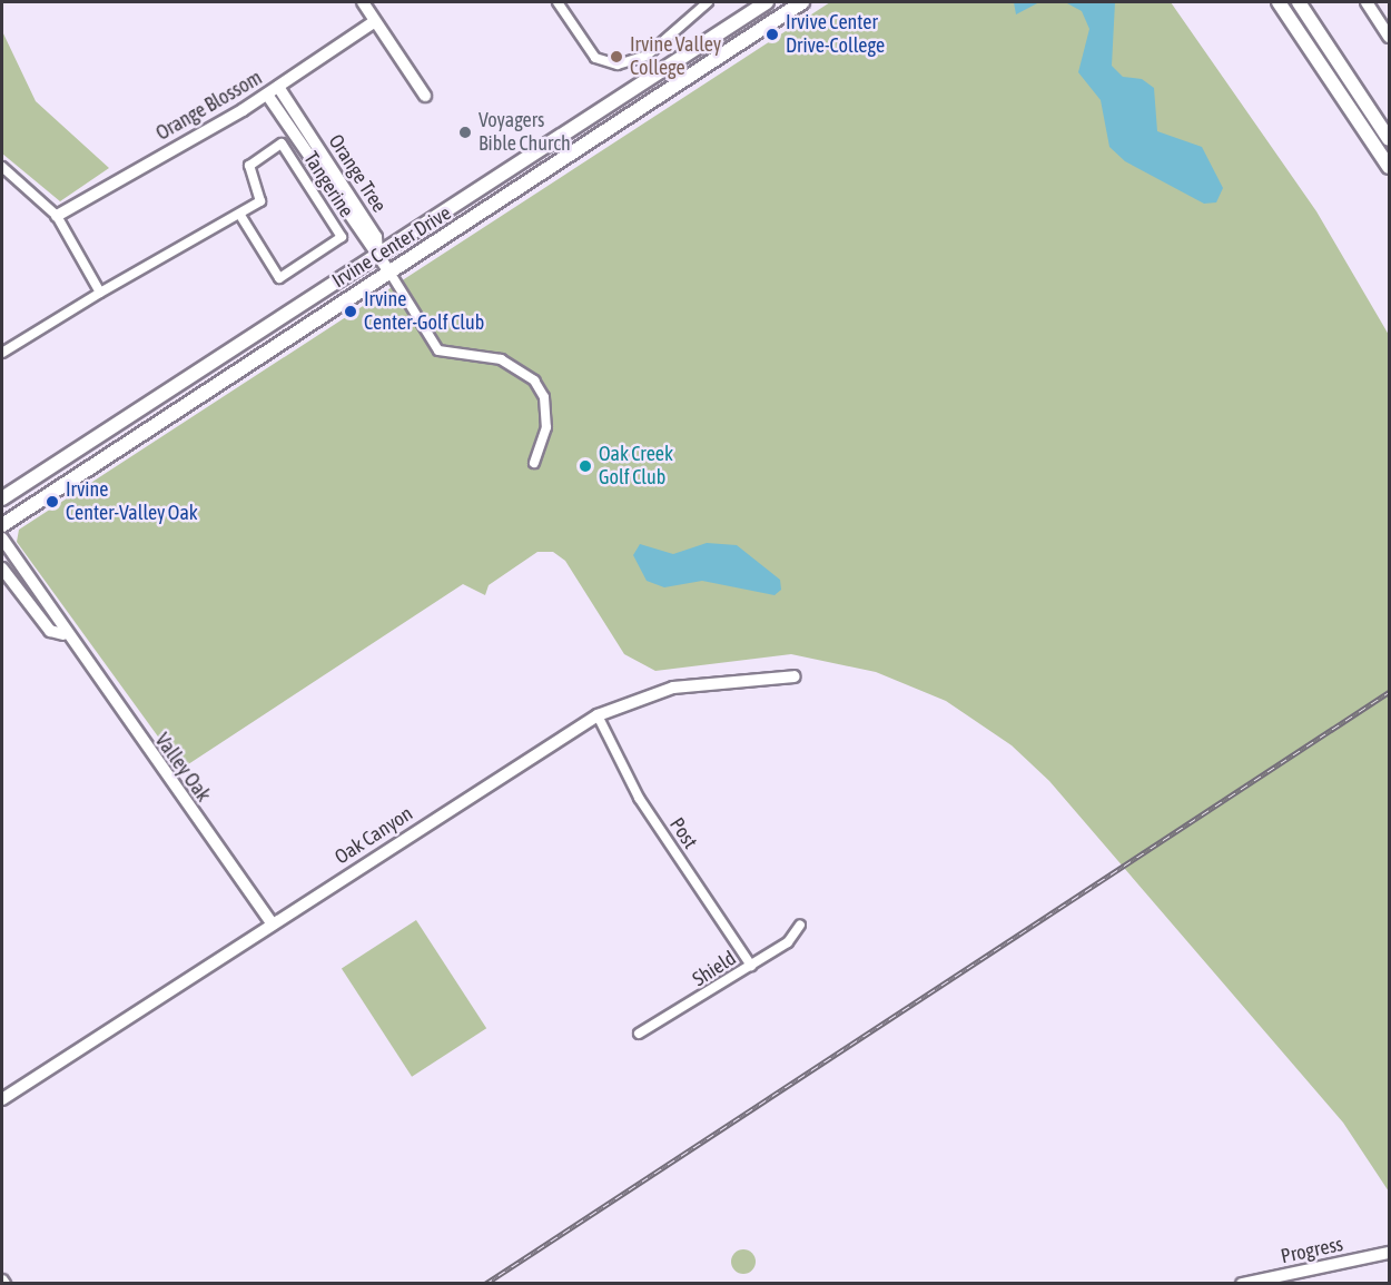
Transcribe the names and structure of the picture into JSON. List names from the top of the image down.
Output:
{
  "streets": {
    "main road": ["Irvine Center Drive"],
    "street": [
      "Orange Blossom",
      "Orange Tree",
      "Tangerine",
      "Valley Oak",
      "Post",
      "Oak Canyon",
      "Shield",
      "Progress"
    ]
  },
  "crossings": [
    ["Orange Blossom", "Orange Tree"],
    ["Orange Tree", "Irvine Center Drive"],
    ["Valley Oak", "Oak Canyon"],
    ["Post", "Oak Canyon"],
    ["Post", "Shield"]
  ],
  "places": [
    "Irvive Center Drive-College",
    "Irvine Valley College",
    "Voyagers Bible Church",
    "Irvine Center-Golf Club",
    "Oak Creek Golf Club",
    "Irvine Center-Valley Oak"
  ]
}
